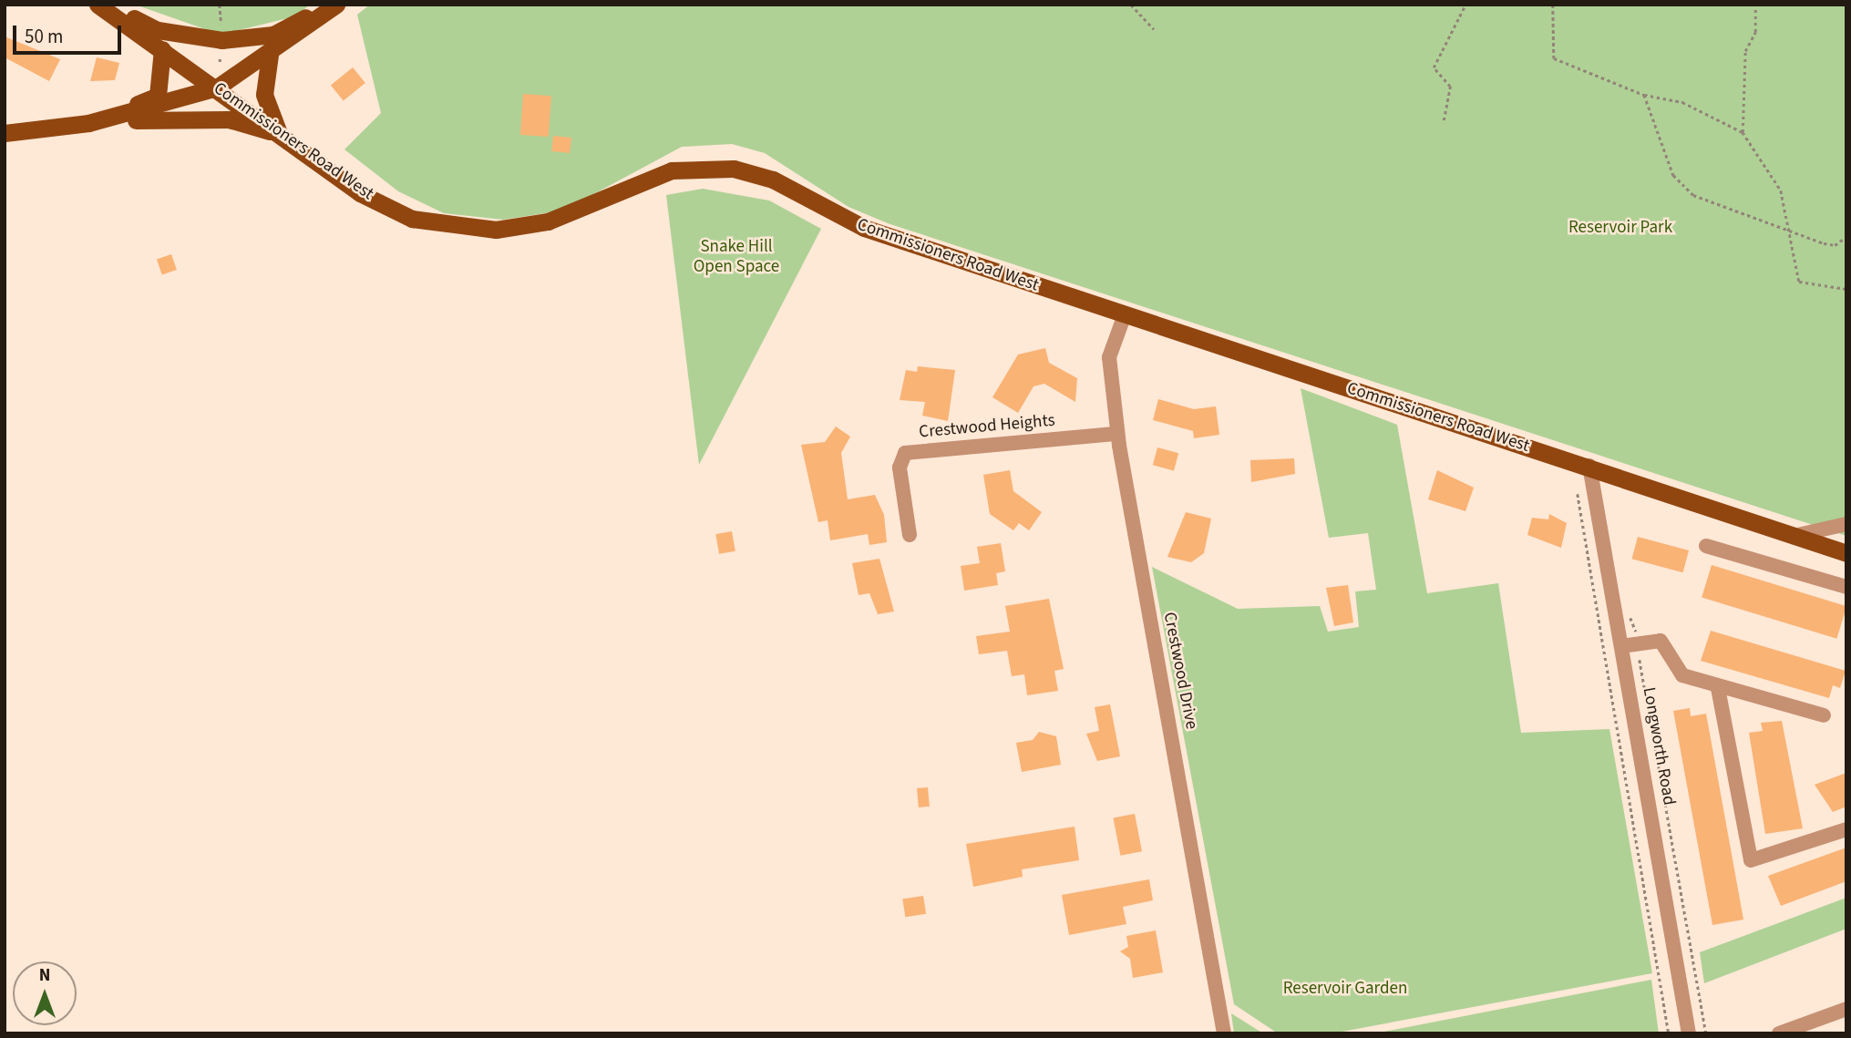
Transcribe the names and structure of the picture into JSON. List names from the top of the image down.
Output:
{
  "streets": {
    "main road": ["Commissioners Road West"],
    "street": ["Crestwood Heights", "Crestwood Drive", "Longworth Road"]
  },
  "crossings": [
    ["Commissioners Road West", "Crestwood Drive"],
    ["Commissioners Road West", "Longworth Road"],
    ["Crestwood Heights", "Crestwood Drive"]
  ],
  "parks": ["Reservoir Park", "Snake Hill Open Space", "Reservoir Garden"],
  "scale_bar": "50 m",
  "north": "top"
}
